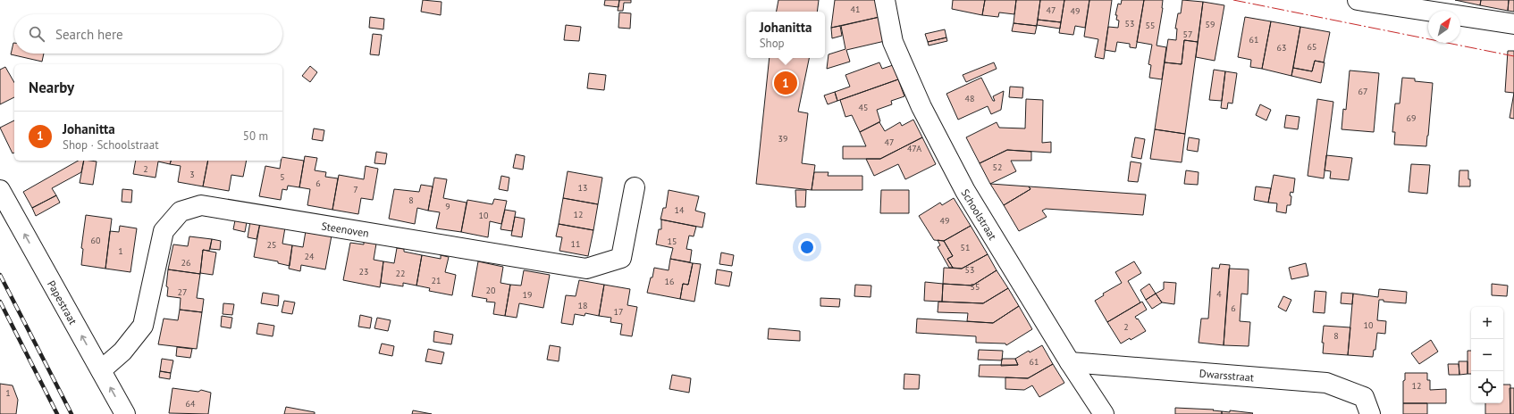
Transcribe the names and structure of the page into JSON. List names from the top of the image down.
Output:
{
  "streets": {
    "street": [
      "Schoolstraat",
      "Steenoven",
      "Papestraat",
      "Dwarsstraat"
    ]
  },
  "crossings": [
    ["Schoolstraat", "Dwarsstraat"],
    ["Steenoven", "Papestraat"]
  ],
  "one_way": ["Papestraat"],
  "house_numbers": [
    "41",
    "47",
    "49",
    "53",
    "59",
    "55",
    "57",
    "61",
    "65",
    "63",
    "67",
    "48",
    "45",
    "69",
    "39",
    "47",
    "47A",
    "52",
    "2",
    "3",
    "5",
    "6",
    "13",
    "7",
    "8",
    "9",
    "14",
    "12",
    "10",
    "49",
    "60",
    "15",
    "11",
    "25",
    "51",
    "1",
    "24",
    "26",
    "53",
    "23",
    "22",
    "21",
    "16",
    "55",
    "20",
    "27",
    "4",
    "19",
    "18",
    "6",
    "17",
    "10",
    "2",
    "8",
    "61",
    "12",
    "1",
    "64"
  ],
  "north": "top right",
  "page": {
    "popup": ["Johanitta", "Shop"],
    "search": "Search here",
    "heading": "Nearby",
    "pins": "1",
    "list": [
      {
        "mark": "1",
        "name": "Johanitta",
        "note": "Shop · Schoolstraat",
        "value": "50 m"
      }
    ],
    "map_buttons": ["+", "−"]
  }
}
